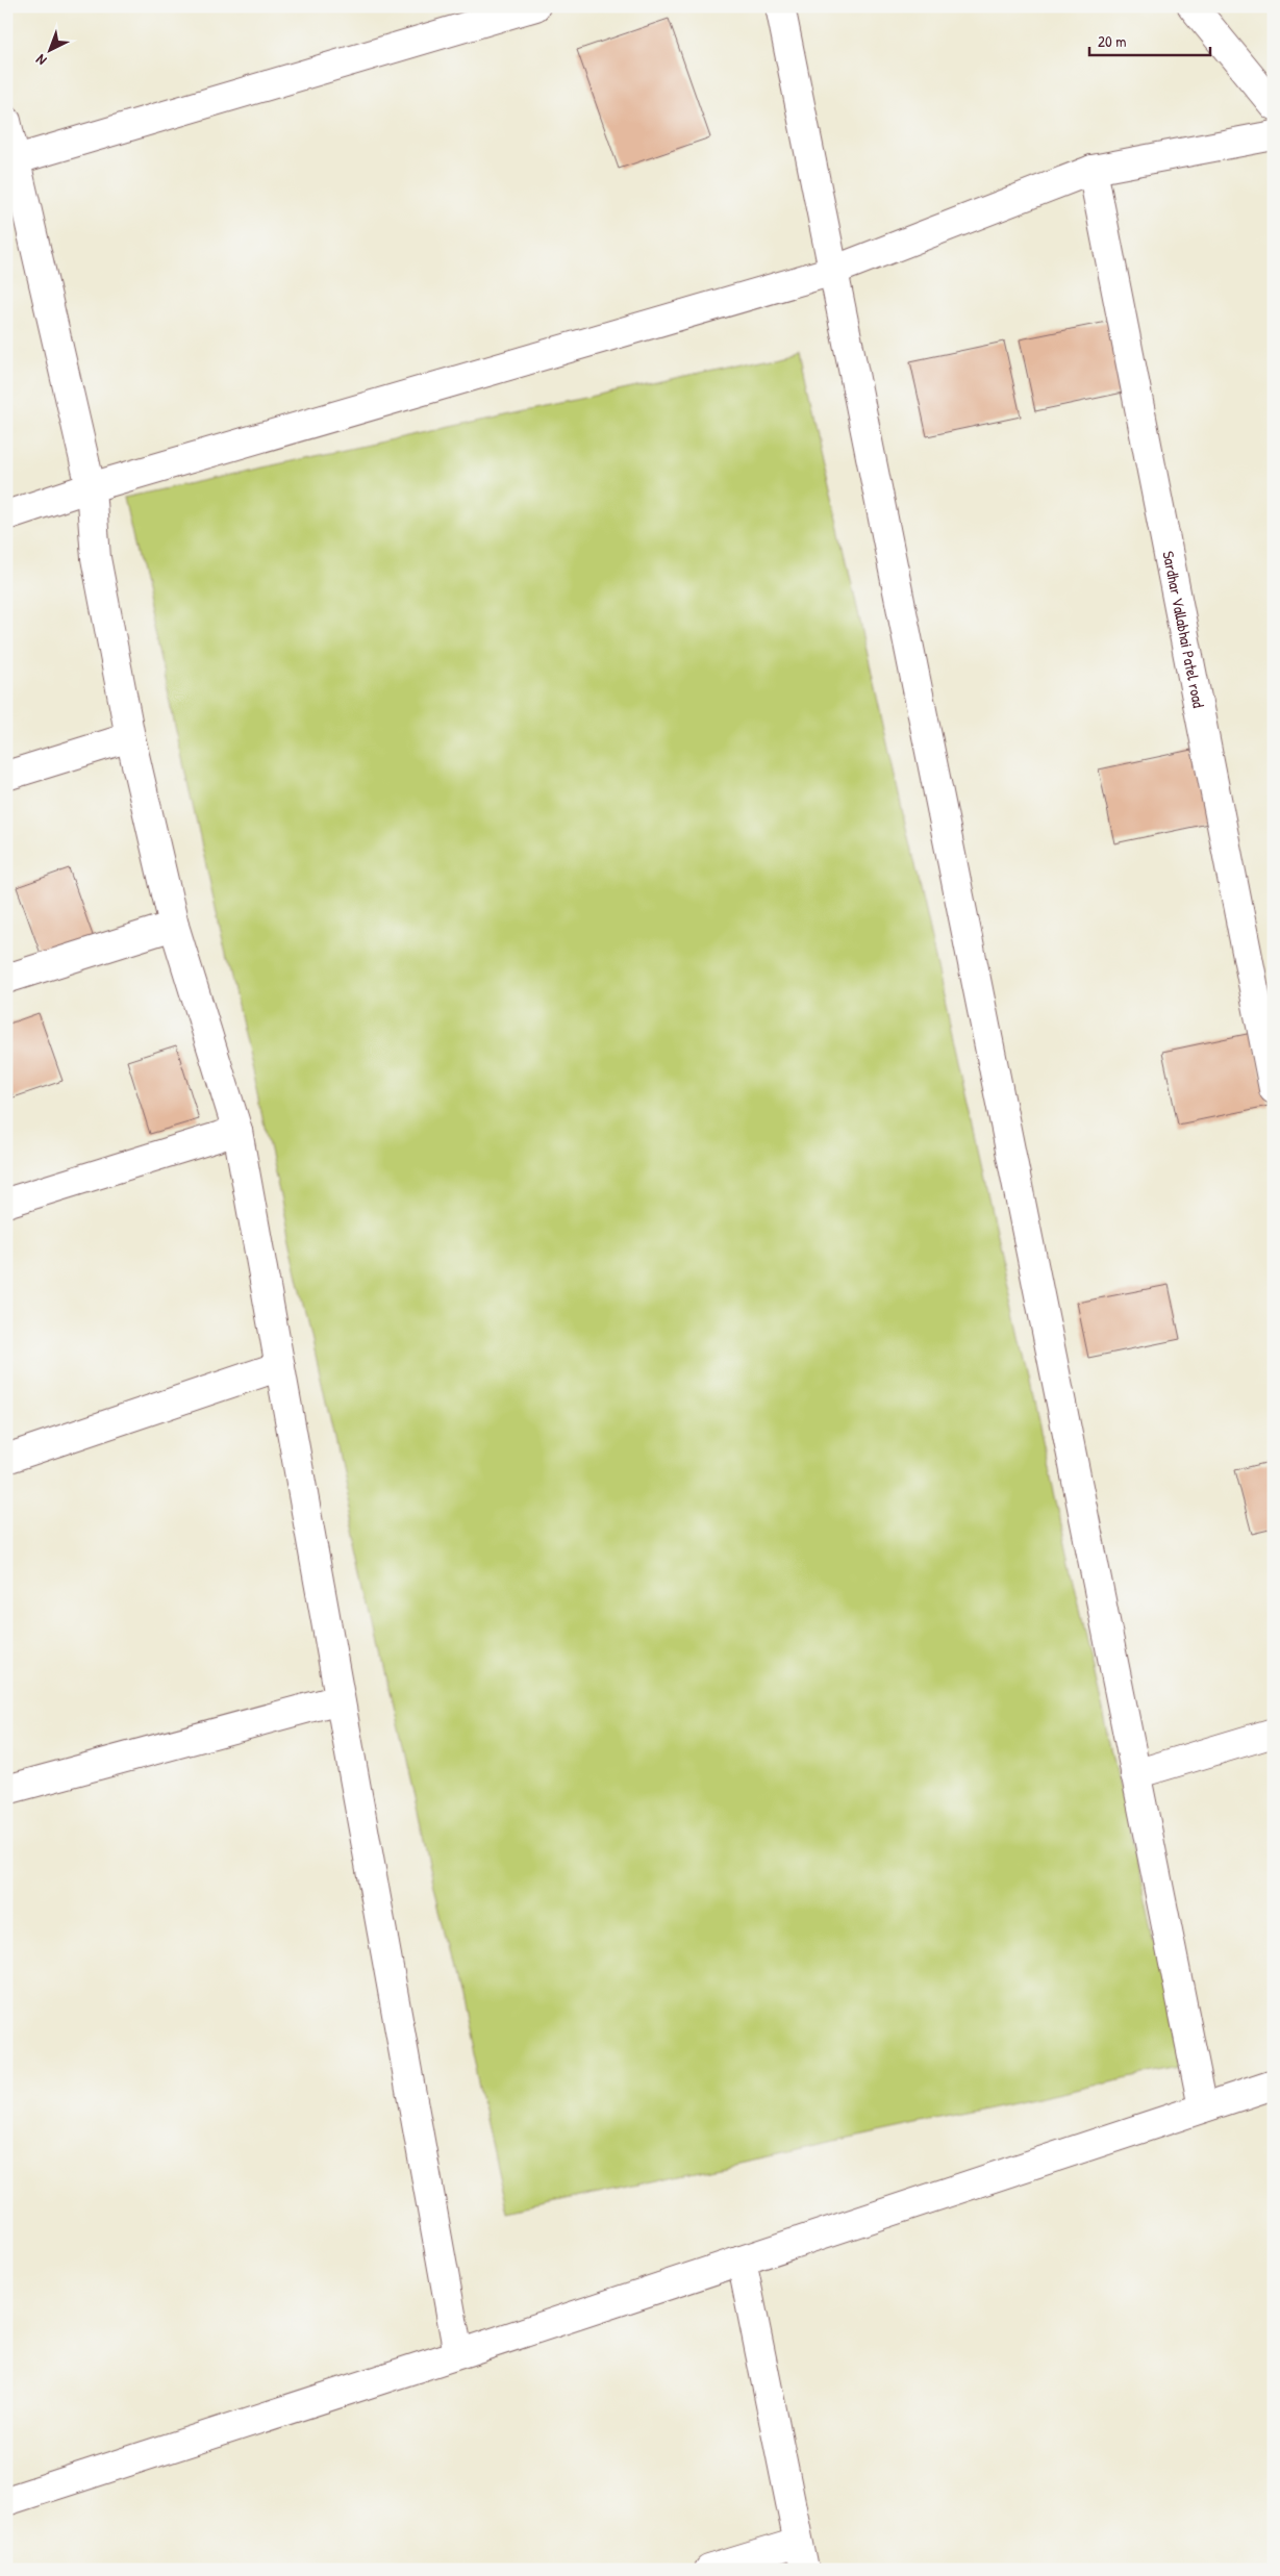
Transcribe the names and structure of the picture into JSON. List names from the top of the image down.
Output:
{
  "streets": {
    "street": ["Sardhar Vallabhai Patel road"]
  },
  "scale_bar": "20 m",
  "north": "bottom left"
}
